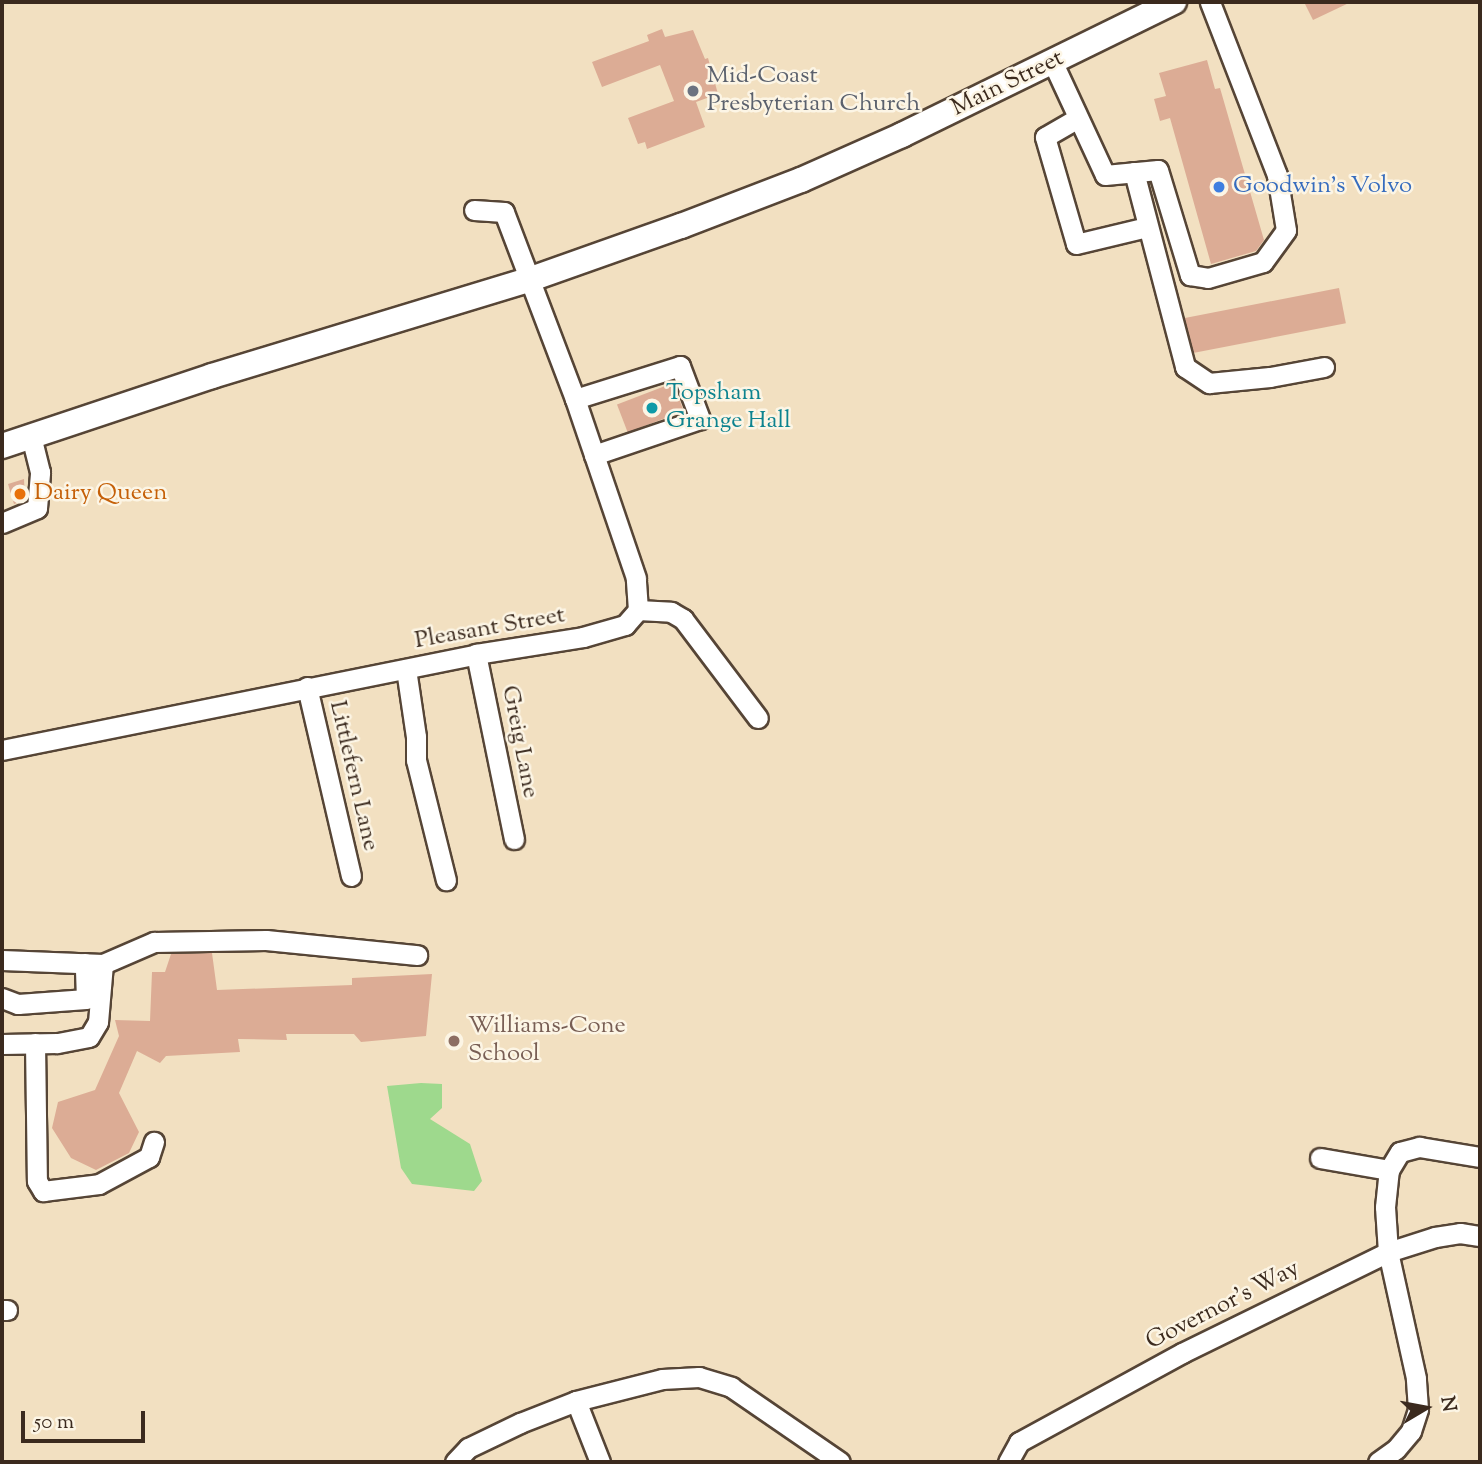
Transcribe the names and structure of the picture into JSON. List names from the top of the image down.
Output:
{
  "streets": {
    "main road": ["Main Street"],
    "street": [
      "Pleasant Street",
      "Greig Lane",
      "Littlefern Lane",
      "Governor's Way"
    ]
  },
  "crossings": [
    ["Pleasant Street", "Greig Lane"],
    ["Pleasant Street", "Littlefern Lane"]
  ],
  "places": [
    "Mid-Coast Presbyterian Church",
    "Goodwin's Volvo",
    "Topsham Grange Hall",
    "Dairy Queen",
    "Williams-Cone School"
  ],
  "scale_bar": "50 m",
  "north": "right"
}
